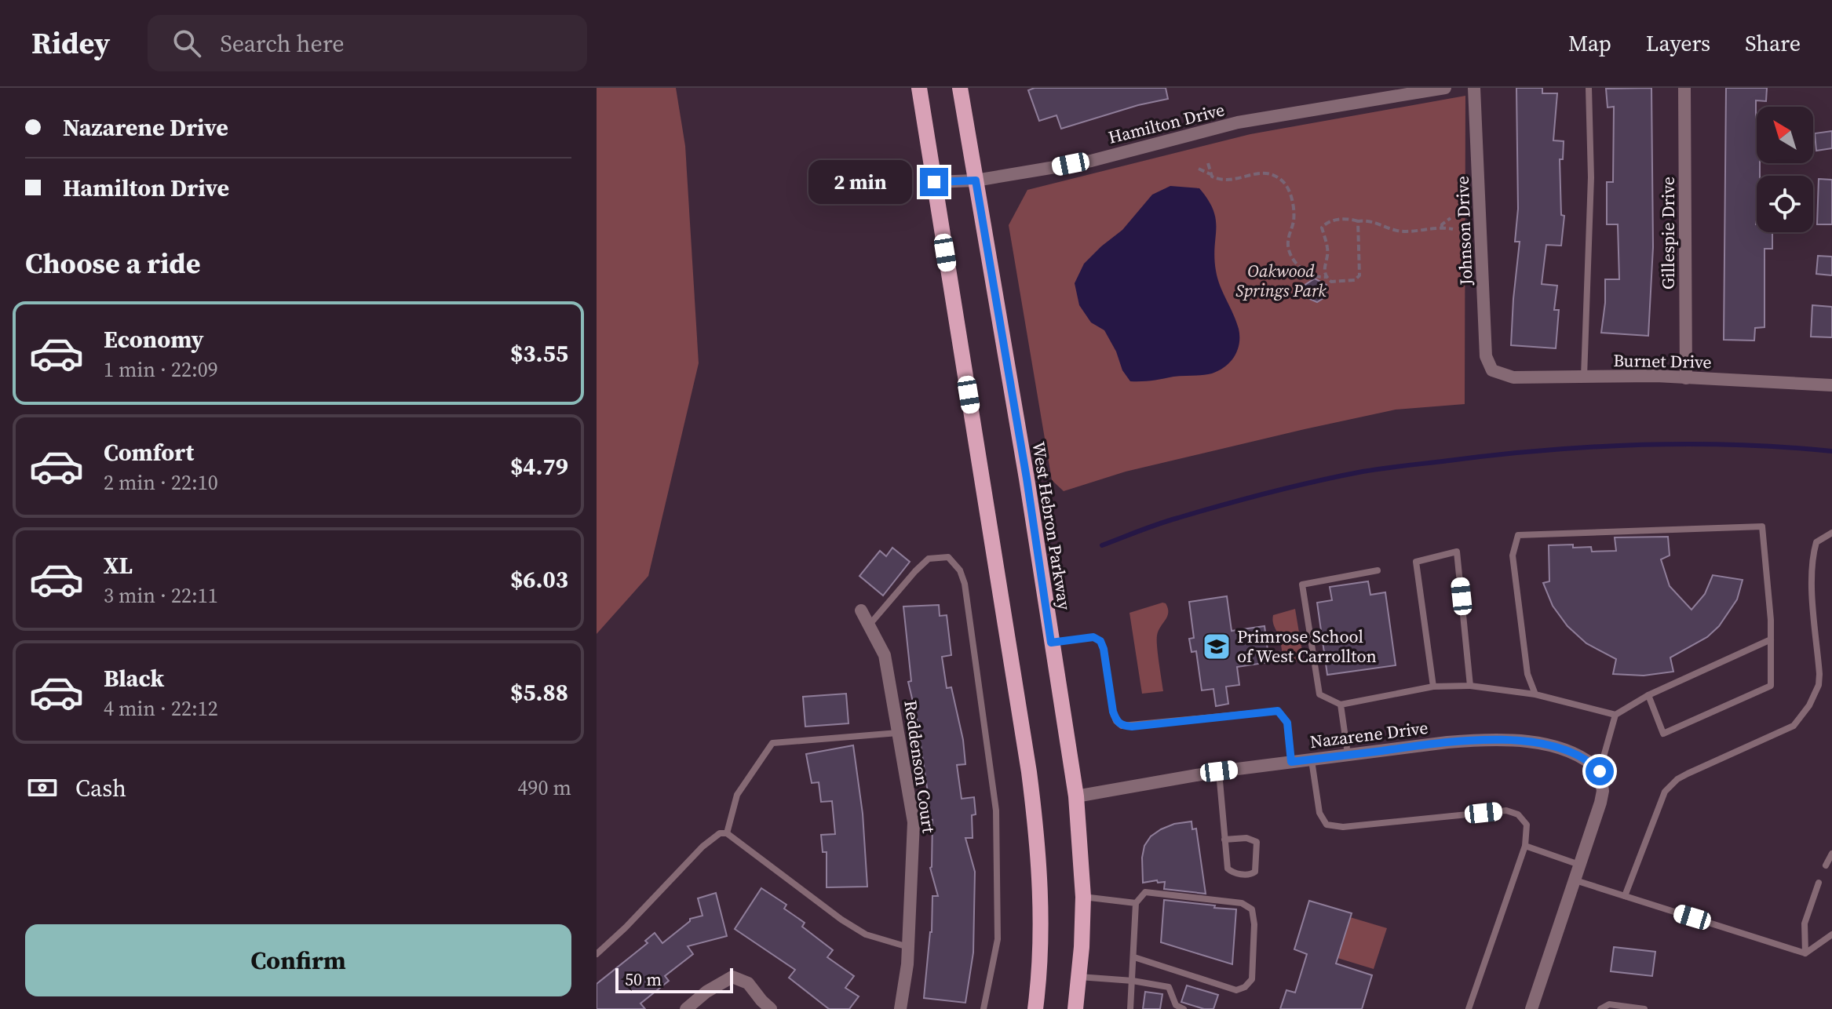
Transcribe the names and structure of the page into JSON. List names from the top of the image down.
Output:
{
  "streets": {
    "main road": ["West Hebron Parkway"],
    "street": [
      "Hamilton Drive",
      "Johnson Drive",
      "Gillespie Drive",
      "Burnet Drive",
      "Nazarene Drive",
      "Reddenson Court"
    ]
  },
  "crossings": [
    ["Hamilton Drive", "West Hebron Parkway"],
    ["Johnson Drive", "Burnet Drive"],
    ["Gillespie Drive", "Burnet Drive"],
    ["West Hebron Parkway", "Nazarene Drive"]
  ],
  "parks": ["Oakwood Springs Park"],
  "places": {
    "school or university": ["Primrose School of West Carrollton"]
  },
  "scale_bar": "50 m",
  "north": "top left",
  "page": {
    "header": "Ridey",
    "search": "Search here",
    "nav": ["Map", "Layers", "Share"],
    "banner": ["Nazarene Drive", "Hamilton Drive"],
    "bubble": "2 min",
    "heading": "Choose a ride",
    "list": [
      {
        "name": "Economy",
        "note": "1 min · 22:09",
        "value": "$3.55"
      },
      {
        "name": "Comfort",
        "note": "2 min · 22:10",
        "value": "$4.79"
      },
      {
        "name": "XL",
        "note": "3 min · 22:11",
        "value": "$6.03"
      },
      {
        "name": "Black",
        "note": "4 min · 22:12",
        "value": "$5.88"
      }
    ],
    "pay": ["Cash", "490 m"],
    "buttons": "Confirm",
    "scale": "50 m"
  }
}
